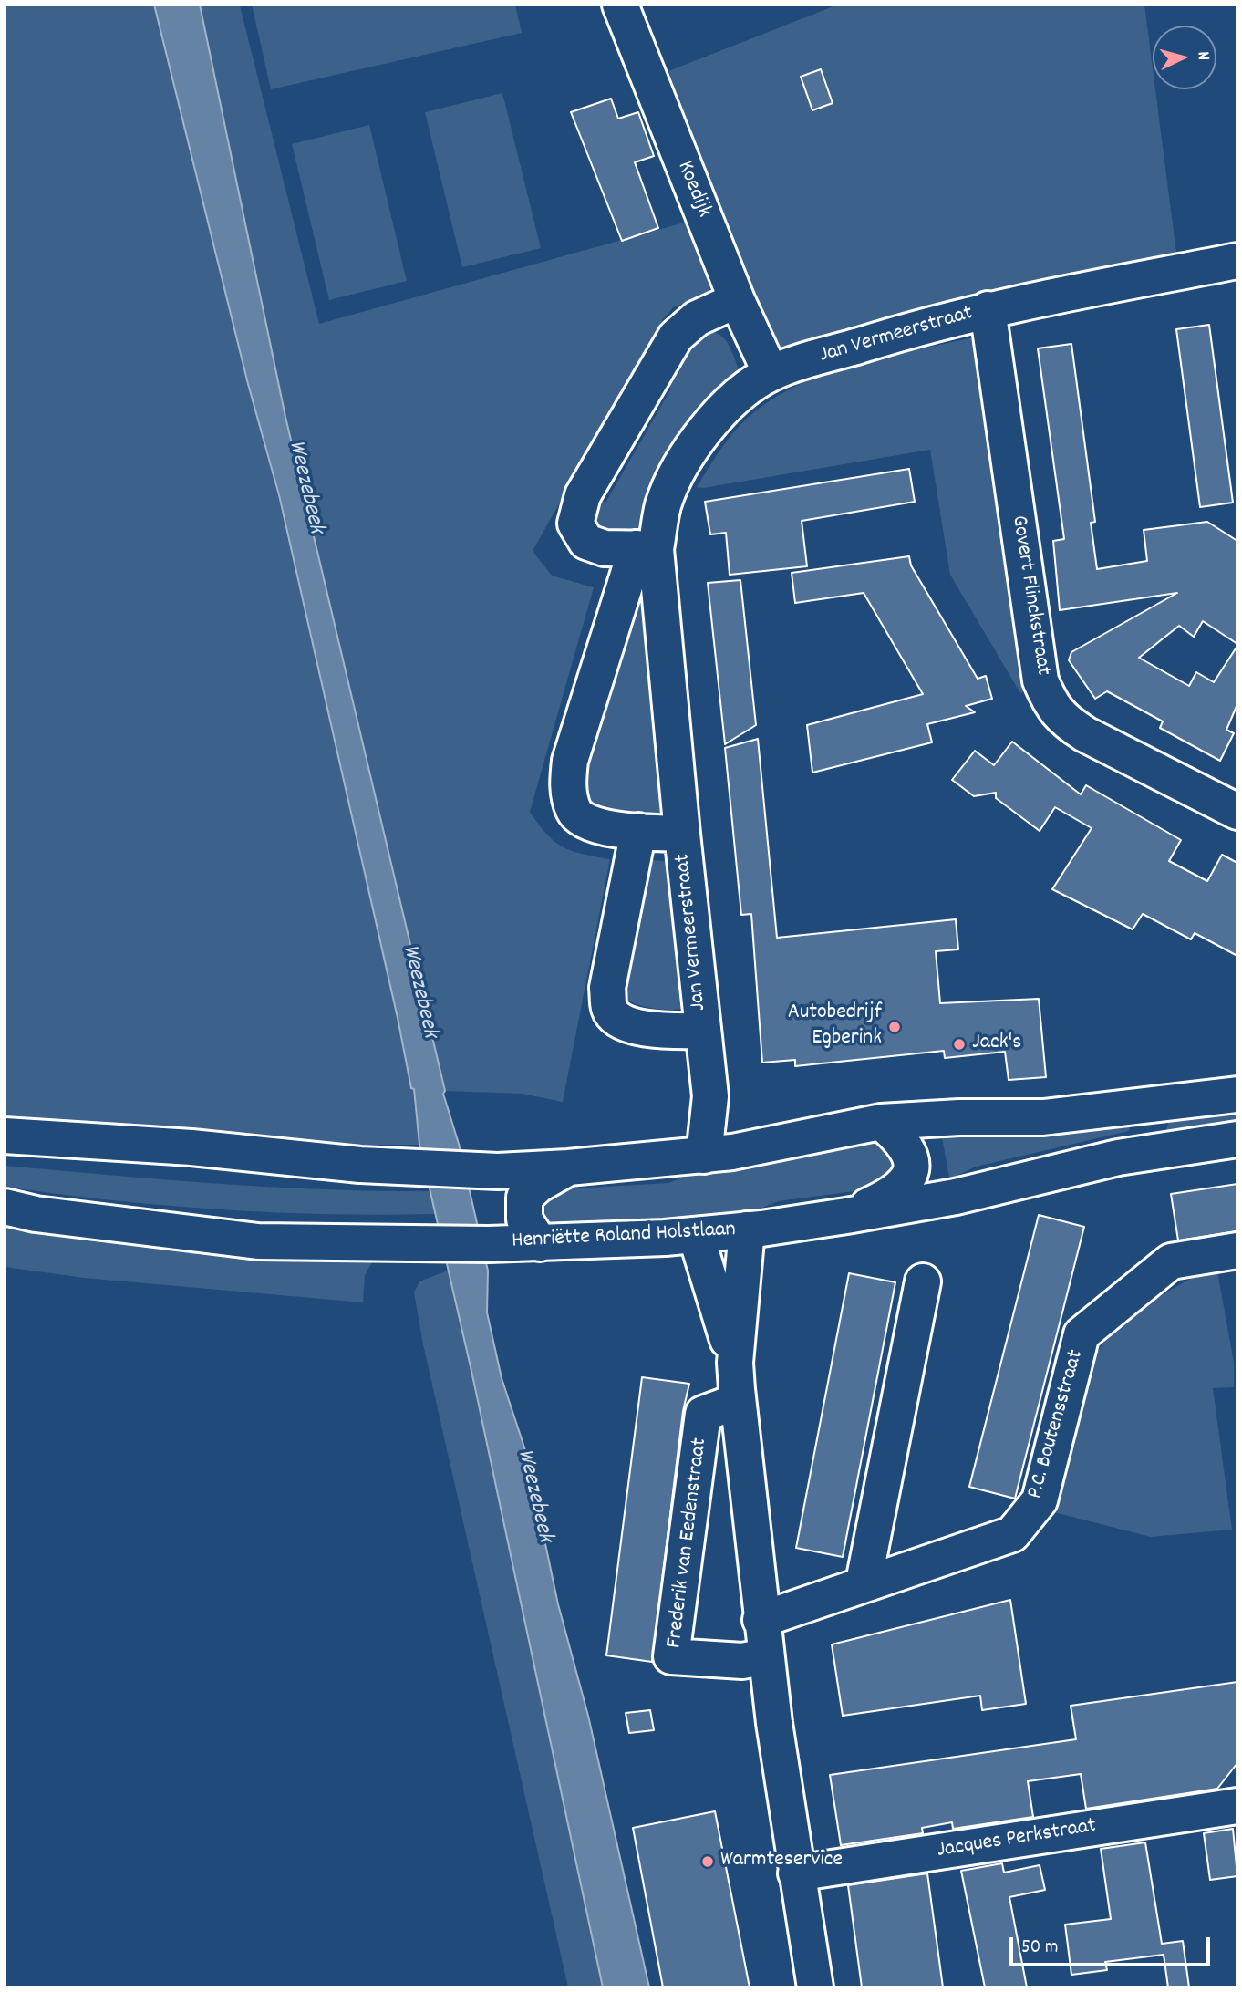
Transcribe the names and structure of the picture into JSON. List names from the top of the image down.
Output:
{
  "streets": {
    "street": [
      "Koedijk",
      "Jan Vermeerstraat",
      "Govert Flinckstraat",
      "Henriëtte Roland Holstlaan",
      "P.C. Boutensstraat",
      "Frederik van Eedenstraat",
      "Jacques Perkstraat"
    ]
  },
  "crossings": [
    ["Koedijk", "Jan Vermeerstraat"],
    ["Jan Vermeerstraat", "Govert Flinckstraat"],
    ["Henriëtte Roland Holstlaan", "Frederik van Eedenstraat"],
    ["P.C. Boutensstraat", "Frederik van Eedenstraat"],
    ["Frederik van Eedenstraat", "Jacques Perkstraat"]
  ],
  "water": ["Weezebeek"],
  "places": ["Autobedrijf Egberink", "Jack's", "Warmteservice"],
  "scale_bar": "50 m",
  "north": "right"
}
